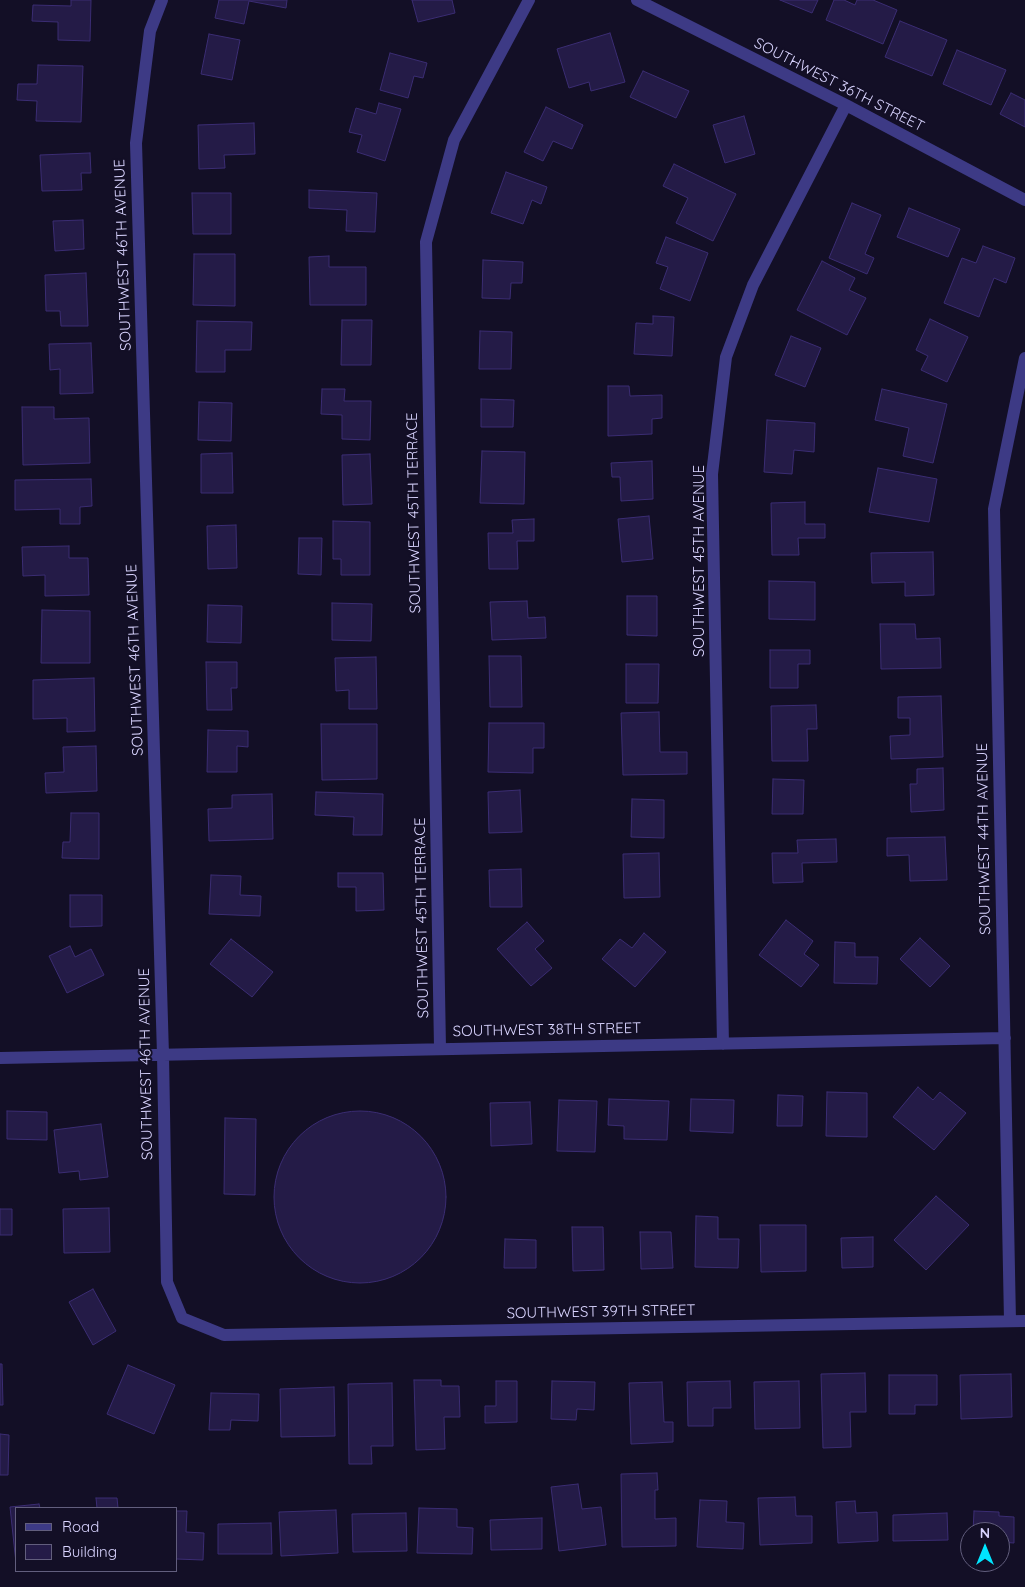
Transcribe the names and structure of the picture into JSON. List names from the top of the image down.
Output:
{
  "streets": {
    "street": [
      "SOUTHWEST 36TH STREET",
      "SOUTHWEST 46TH AVENUE",
      "SOUTHWEST 45TH TERRACE",
      "SOUTHWEST 45TH AVENUE",
      "SOUTHWEST 44TH AVENUE",
      "SOUTHWEST 38TH STREET",
      "SOUTHWEST 39TH STREET"
    ]
  },
  "crossings": [
    ["SOUTHWEST 36TH STREET", "SOUTHWEST 45TH AVENUE"],
    ["SOUTHWEST 46TH AVENUE", "SOUTHWEST 38TH STREET"],
    ["SOUTHWEST 46TH AVENUE", "SOUTHWEST 39TH STREET"],
    ["SOUTHWEST 45TH TERRACE", "SOUTHWEST 38TH STREET"],
    ["SOUTHWEST 45TH AVENUE", "SOUTHWEST 38TH STREET"],
    ["SOUTHWEST 44TH AVENUE", "SOUTHWEST 38TH STREET"],
    ["SOUTHWEST 44TH AVENUE", "SOUTHWEST 39TH STREET"]
  ],
  "legend": ["Road", "Building"],
  "north": "top"
}
